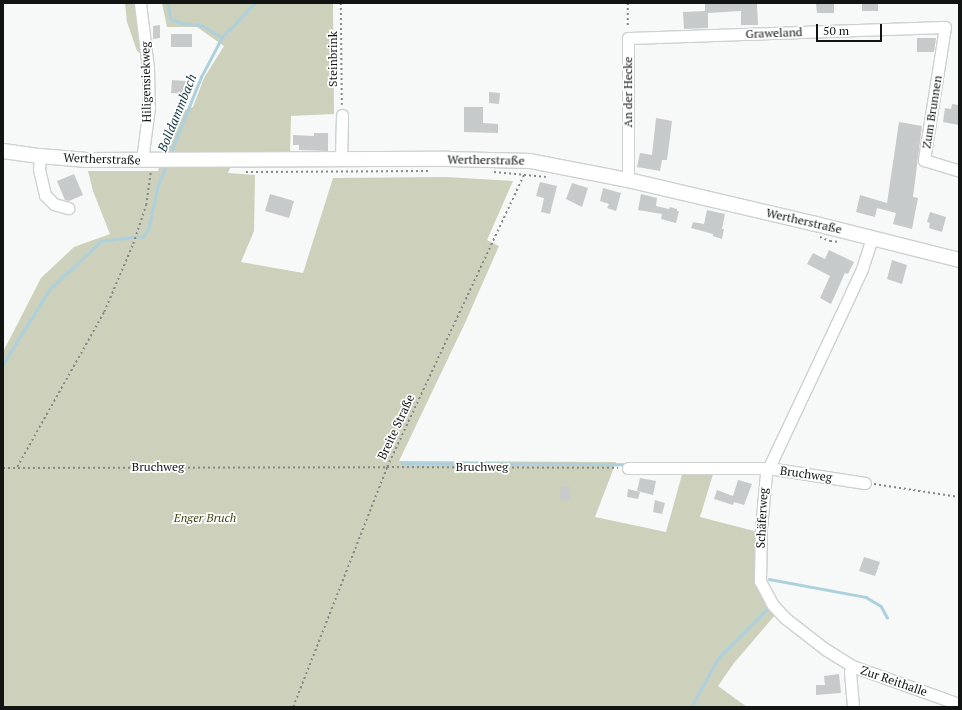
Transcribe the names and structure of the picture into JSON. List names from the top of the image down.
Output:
{
  "streets": {
    "main road": ["Wertherstraße"],
    "street": [
      "Graweland",
      "Hiligensiekweg",
      "An der Hecke",
      "Zum Brunnen",
      "Bruchweg",
      "Schäferweg",
      "Zur Reithalle"
    ],
    "path": ["Steinbrink", "Breite Straße"]
  },
  "crossings": [
    ["Graweland", "An der Hecke"],
    ["Graweland", "Zum Brunnen"],
    ["Hiligensiekweg", "Wertherstraße"],
    ["An der Hecke", "Wertherstraße"],
    ["Wertherstraße", "Breite Straße"],
    ["Wertherstraße", "Schäferweg"],
    ["Breite Straße", "Bruchweg"],
    ["Bruchweg", "Schäferweg"],
    ["Schäferweg", "Zur Reithalle"]
  ],
  "water": ["Bolldammbach"],
  "parks": ["Enger Bruch"],
  "scale_bar": "50 m"
}
